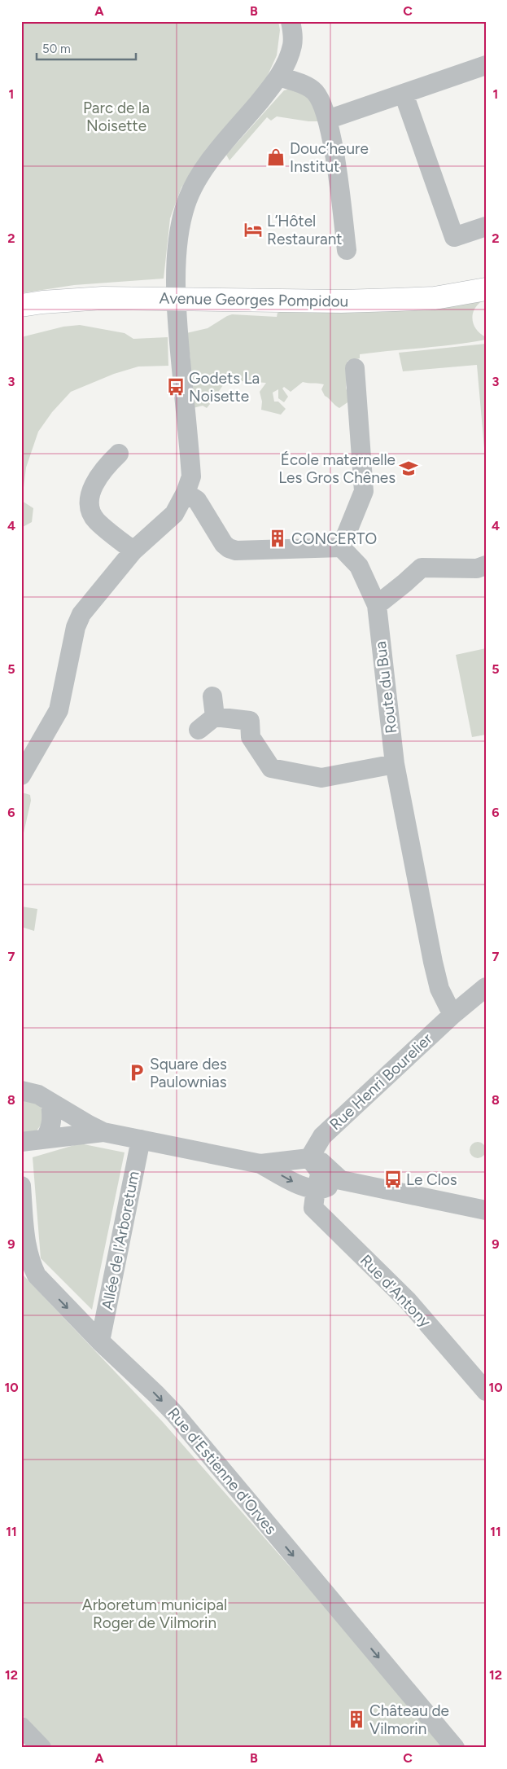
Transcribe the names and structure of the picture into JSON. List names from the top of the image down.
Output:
{
  "streets": {
    "main road": ["Avenue Georges Pompidou"],
    "street": [
      "Route du Bua",
      "Rue Henri Bourelier",
      "Allée de l'Arboretum",
      "Rue d'Antony",
      "Rue d'Estienne d'Orves"
    ]
  },
  "crossings": [
    ["Route du Bua", "Rue Henri Bourelier"],
    ["Allée de l'Arboretum", "Rue d'Estienne d'Orves"]
  ],
  "one_way": ["Rue d'Estienne d'Orves"],
  "parks": ["Parc de la Noisette", "Arboretum municipal Roger de Vilmorin"],
  "places": {
    "shop": ["Douc’heure Institut"],
    "hotel": ["L’Hôtel Restaurant"],
    "bus stop": ["Godets La Noisette", "Le Clos"],
    "school or university": ["École maternelle Les Gros Chênes"],
    "building": ["CONCERTO", "Château de Vilmorin"],
    "parking": ["Square des Paulownias"]
  },
  "scale_bar": "50 m",
  "grid": {
    "columns": ["A", "B", "C"],
    "rows": [
      "1",
      "2",
      "3",
      "4",
      "5",
      "6",
      "7",
      "8",
      "9",
      "10",
      "11",
      "12"
    ]
  }
}
